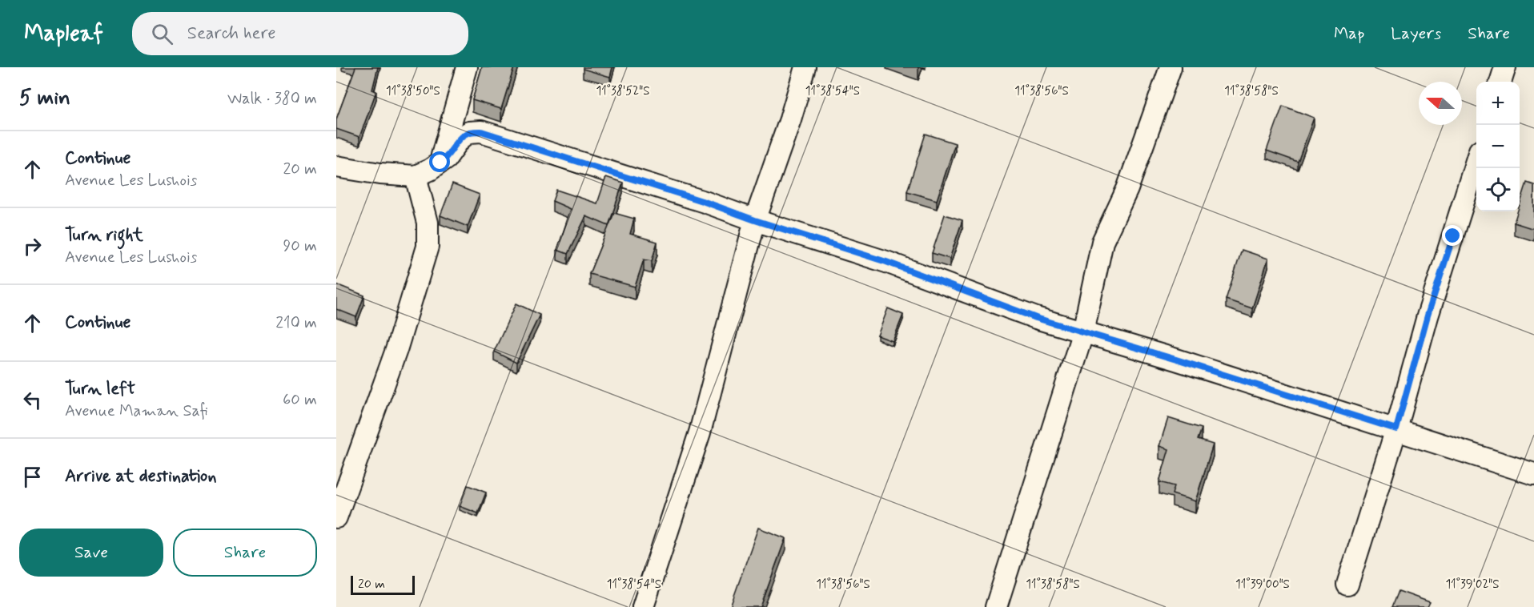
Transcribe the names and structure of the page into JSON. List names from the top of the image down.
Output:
{
  "scale_bar": "20 m",
  "north": "left",
  "page": {
    "header": "Mapleaf",
    "search": "Search here",
    "nav": ["Map", "Layers", "Share"],
    "heading": ["5 min", "Walk · 380 m"],
    "map_buttons": ["+", "−"],
    "list": [
      ["Continue", "Avenue Les Lushois", "20 m"],
      ["Turn right", "Avenue Les Lushois", "90 m"],
      ["Continue", "210 m"],
      ["Turn left", "Avenue Maman Safi", "60 m"],
      "Arrive at destination"
    ],
    "buttons": ["Save", "Share"],
    "scale": "20 m"
  },
  "coordinates": [
    "11°38'52\"S",
    "11°38'54\"S",
    "11°38'58\"S",
    "11°38'50\"S",
    "11°38'56\"S",
    "11°39'00\"S",
    "11°39'02\"S"
  ]
}
